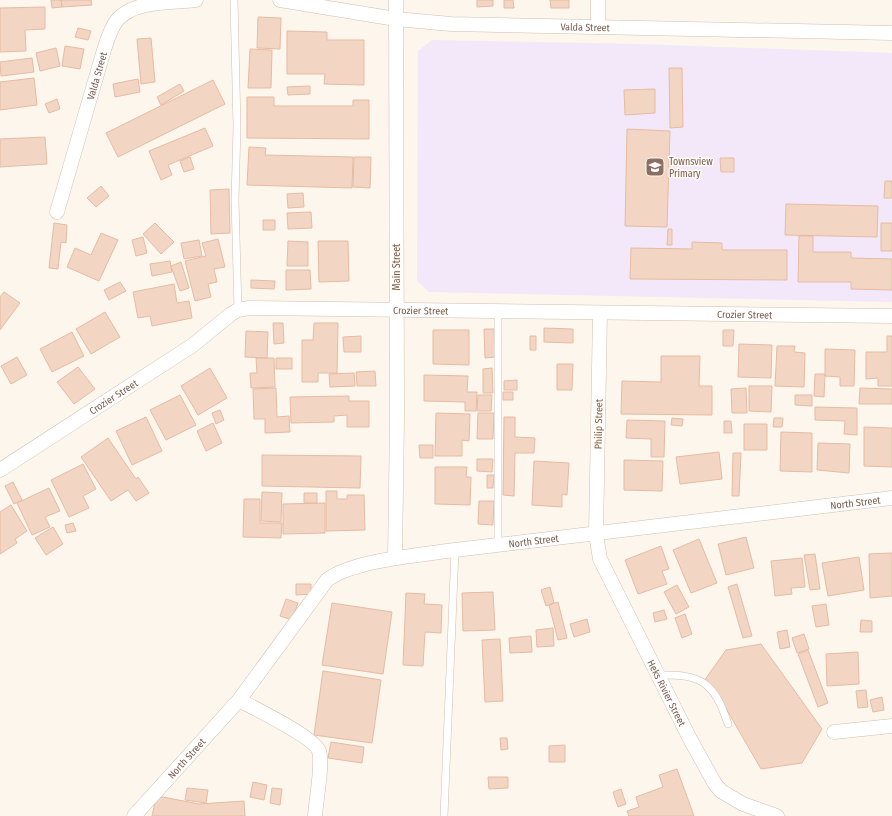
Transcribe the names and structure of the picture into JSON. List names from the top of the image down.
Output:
{
  "streets": {
    "street": [
      "Valda Street",
      "Main Street",
      "Crozier Street",
      "Philip Street",
      "North Street",
      "Heks Rivier Street"
    ]
  },
  "crossings": [
    ["Valda Street", "Main Street"],
    ["Main Street", "Crozier Street"],
    ["Main Street", "North Street"],
    ["Crozier Street", "Philip Street"],
    ["Philip Street", "North Street"],
    ["Philip Street", "Heks Rivier Street"],
    ["North Street", "Heks Rivier Street"]
  ],
  "places": {
    "school or university": ["Townsview Primary"]
  }
}
